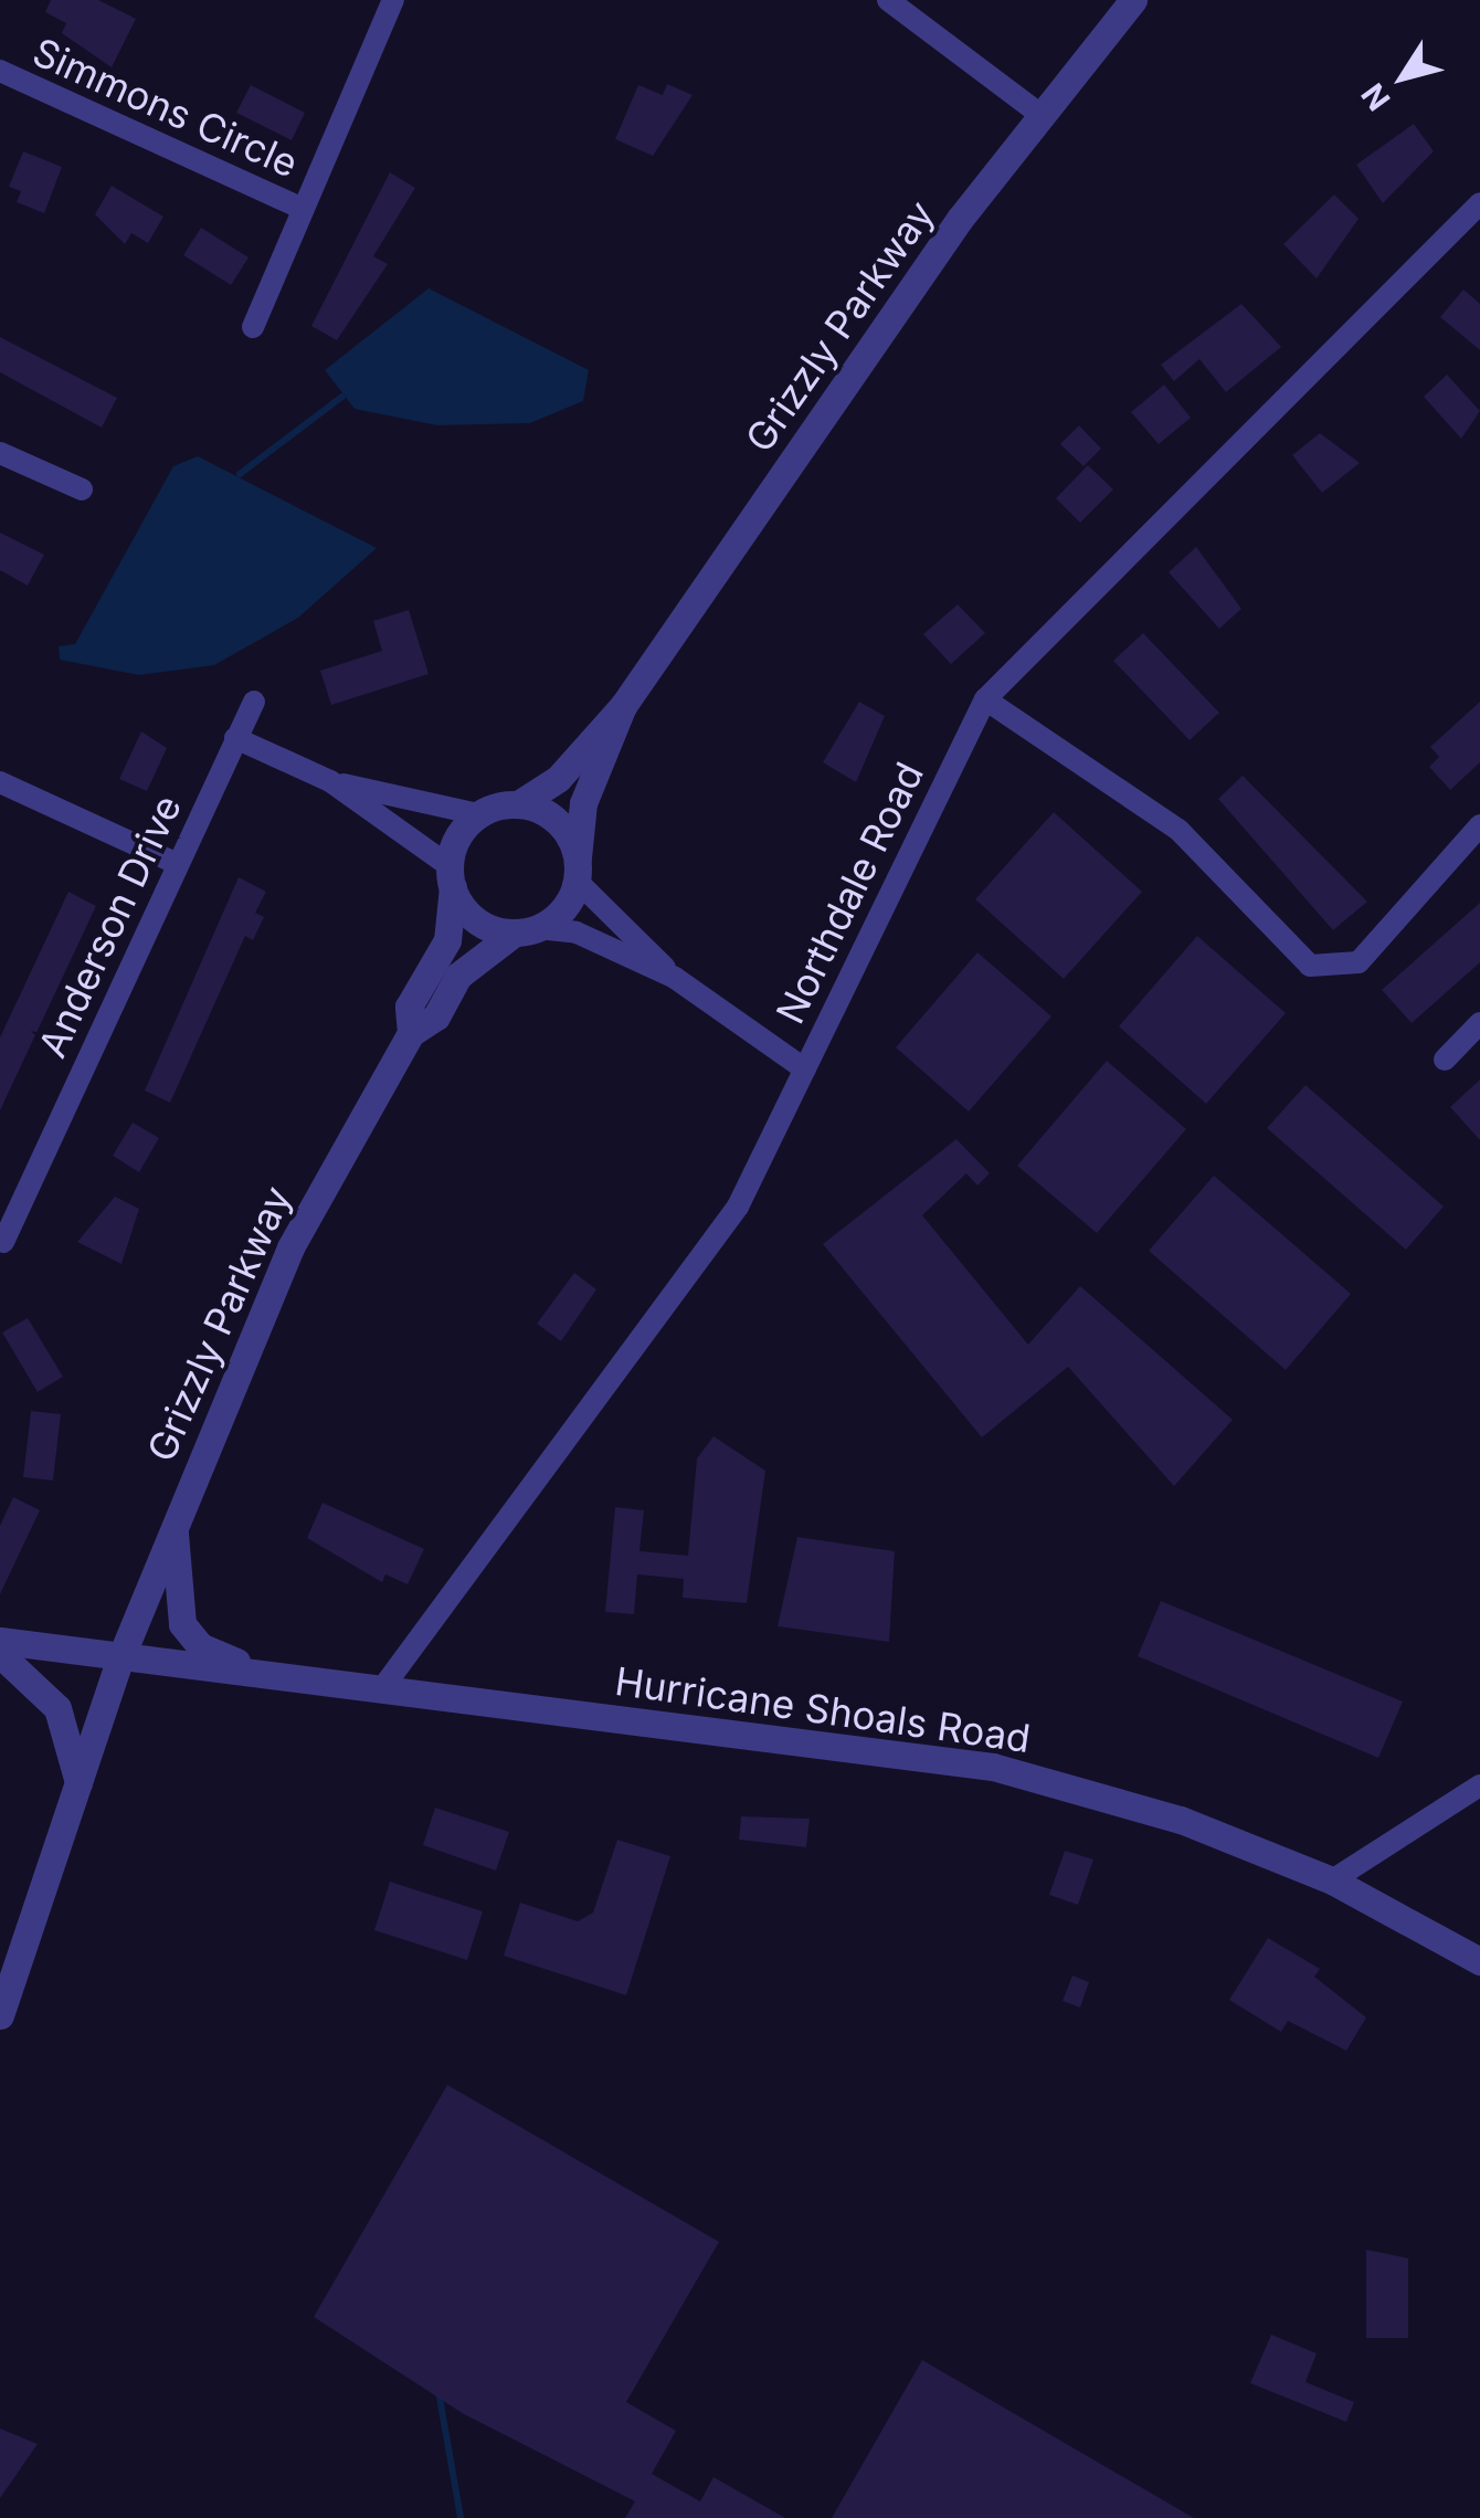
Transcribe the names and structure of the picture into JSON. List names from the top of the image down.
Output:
{
  "streets": {
    "street": [
      "Simmons Circle",
      "Grizzly Parkway",
      "Northdale Road",
      "Anderson Drive",
      "Hurricane Shoals Road"
    ]
  },
  "crossings": [
    ["Grizzly Parkway", "Hurricane Shoals Road"],
    ["Northdale Road", "Hurricane Shoals Road"]
  ],
  "north": "bottom left"
}
